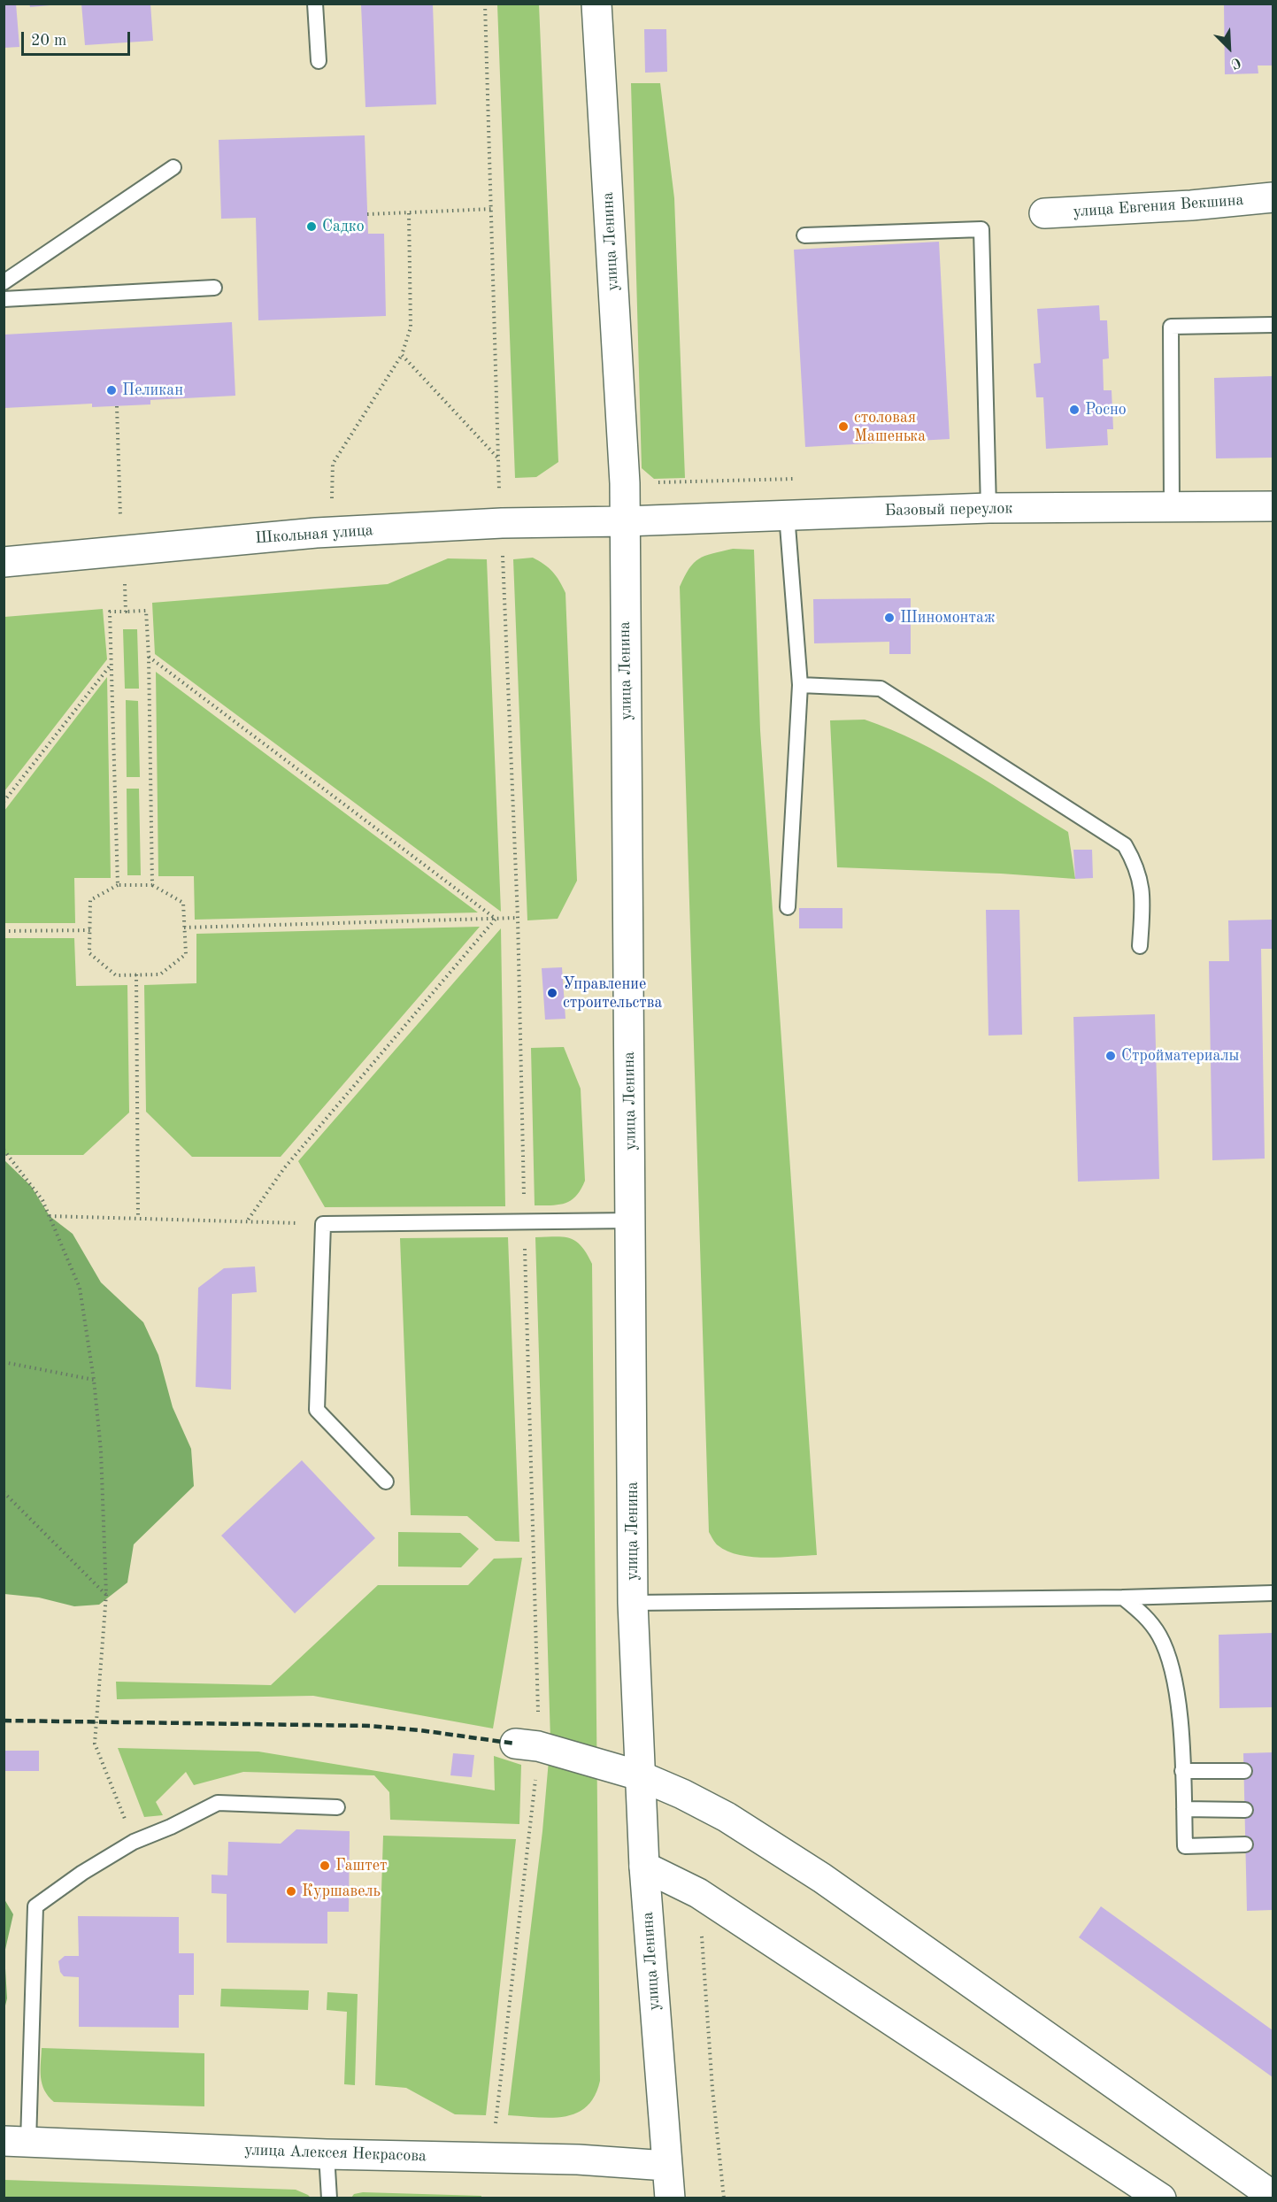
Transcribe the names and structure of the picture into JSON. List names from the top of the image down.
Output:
{
  "streets": {
    "street": [
      "улица Евгения Векшина",
      "улица Ленина",
      "Базовый переулок",
      "Школьная улица",
      "улица Алексея Некрасова"
    ]
  },
  "crossings": [
    ["улица Ленина", "Базовый переулок"],
    ["улица Ленина", "Школьная улица"],
    ["улица Ленина", "улица Алексея Некрасова"],
    ["Базовый переулок", "Школьная улица"]
  ],
  "places": [
    "Садко",
    "Пеликан",
    "Росно",
    "cтоловая Машенька",
    "Шиномонтаж",
    "Управление строительства",
    "Стройматериалы",
    "Гаштет",
    "Куршавель"
  ],
  "scale_bar": "20 m",
  "north": "bottom right"
}
